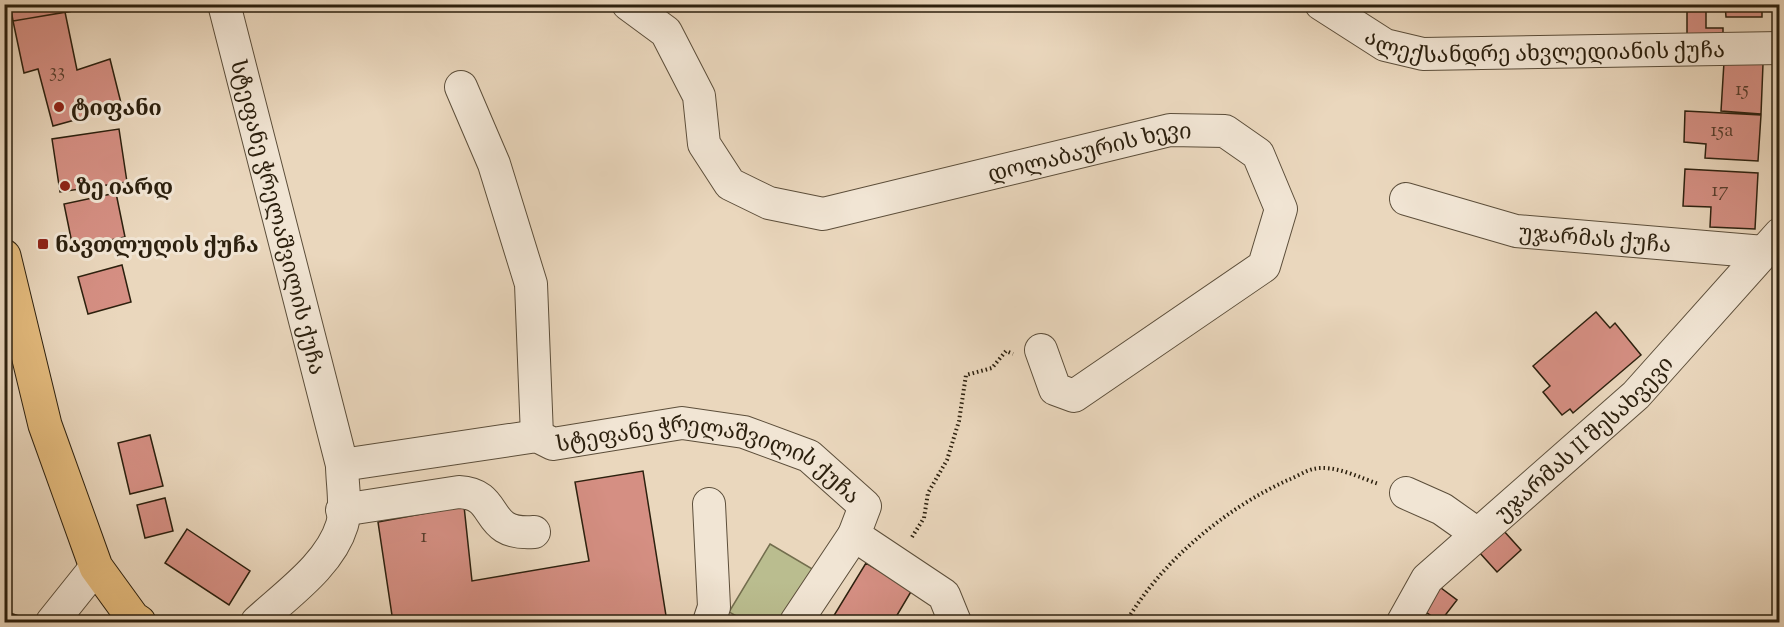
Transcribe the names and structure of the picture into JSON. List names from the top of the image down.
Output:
{
  "streets": {
    "street": [
      "ალექსანდრე ახვლედიანის ქუჩა",
      "დოლაბაურის ხევი",
      "სტეფანე ჭრელაშვილის ქუჩა",
      "უჯარმას ქუჩა",
      "უჯარმას II შესახვევი"
    ]
  },
  "crossings": [
    ["უჯარმას ქუჩა", "უჯარმას II შესახვევი"]
  ],
  "places": {
    "other": ["ტიფანი", "ზე იარდ"],
    "transit": ["ნავთლუღის ქუჩა"]
  },
  "house_numbers": [
    "33",
    "15",
    "15a",
    "17",
    "1"
  ]
}
